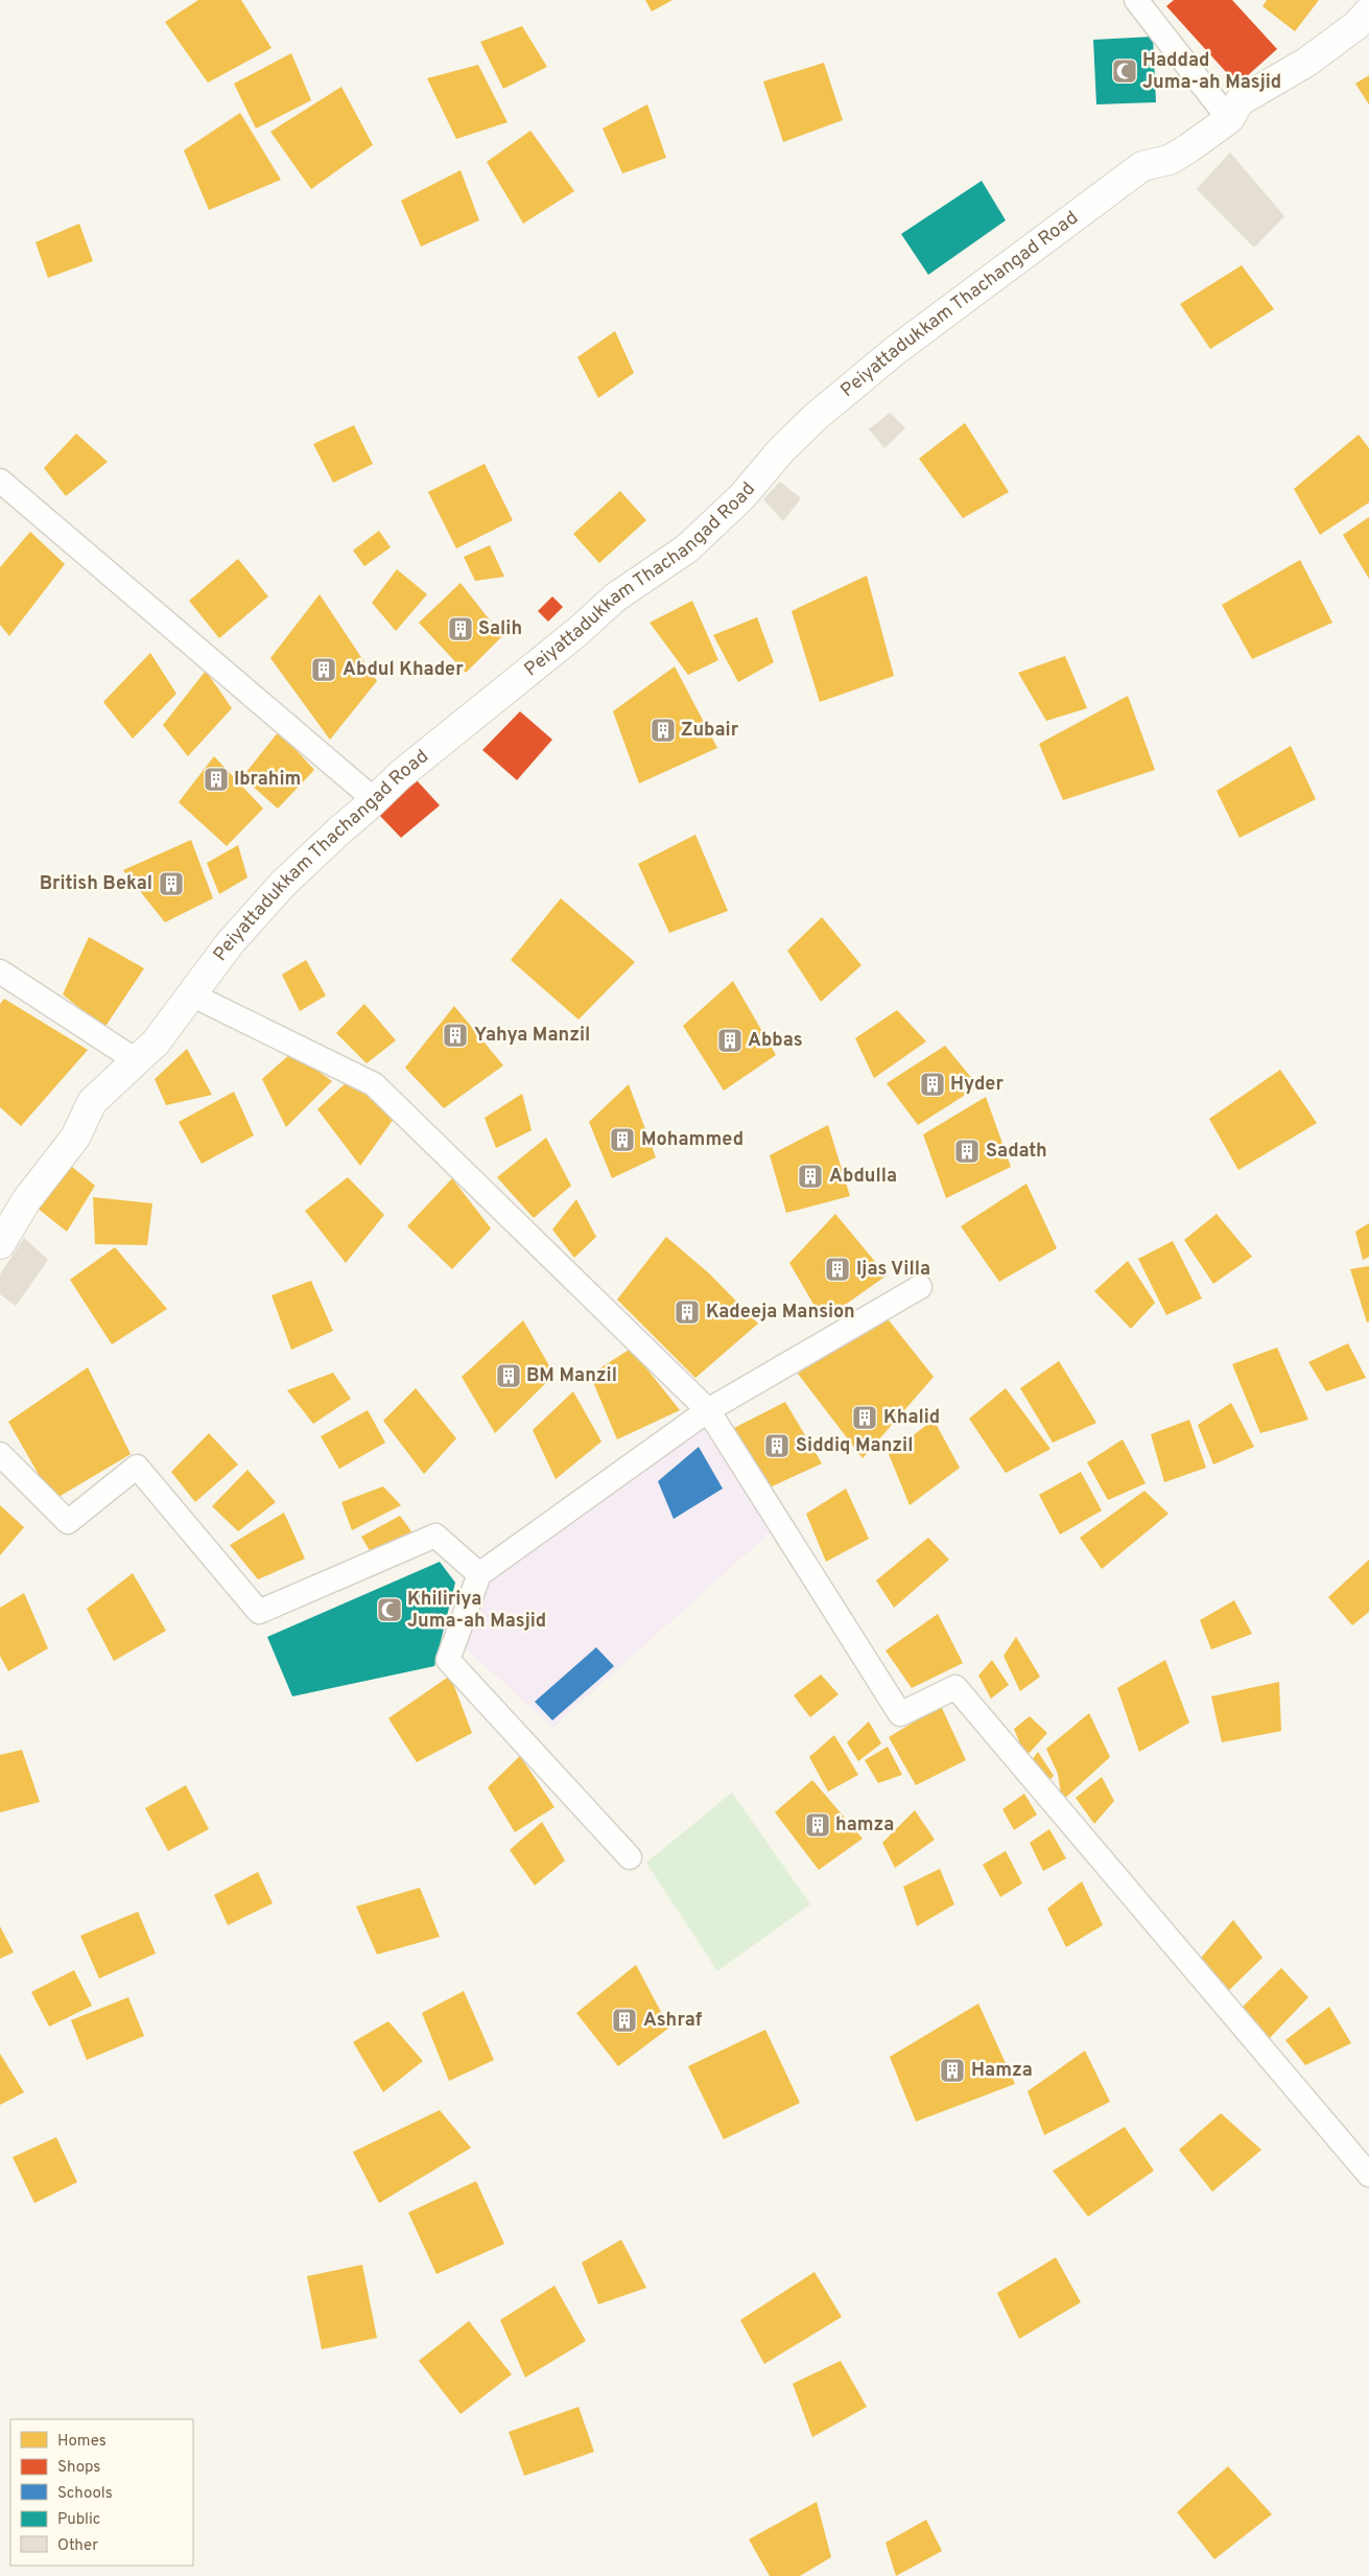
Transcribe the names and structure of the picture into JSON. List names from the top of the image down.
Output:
{
  "streets": {
    "main road": ["Peiyattadukkam Thachangad Road"]
  },
  "places": {
    "mosque": ["Haddad Juma-ah Masjid", "Khiliriya Juma-ah Masjid"],
    "building": [
      "Salih",
      "Abdul Khader",
      "Zubair",
      "Ibrahim",
      "British Bekal",
      "Yahya Manzil",
      "Abbas",
      "Hyder",
      "Mohammed",
      "Sadath",
      "Abdulla",
      "Ijas Villa",
      "Kadeeja Mansion",
      "BM Manzil",
      "Khalid",
      "Siddiq Manzil",
      "hamza",
      "Ashraf",
      "Hamza"
    ]
  },
  "legend": [
    "Homes",
    "Shops",
    "Schools",
    "Public",
    "Other"
  ]
}
